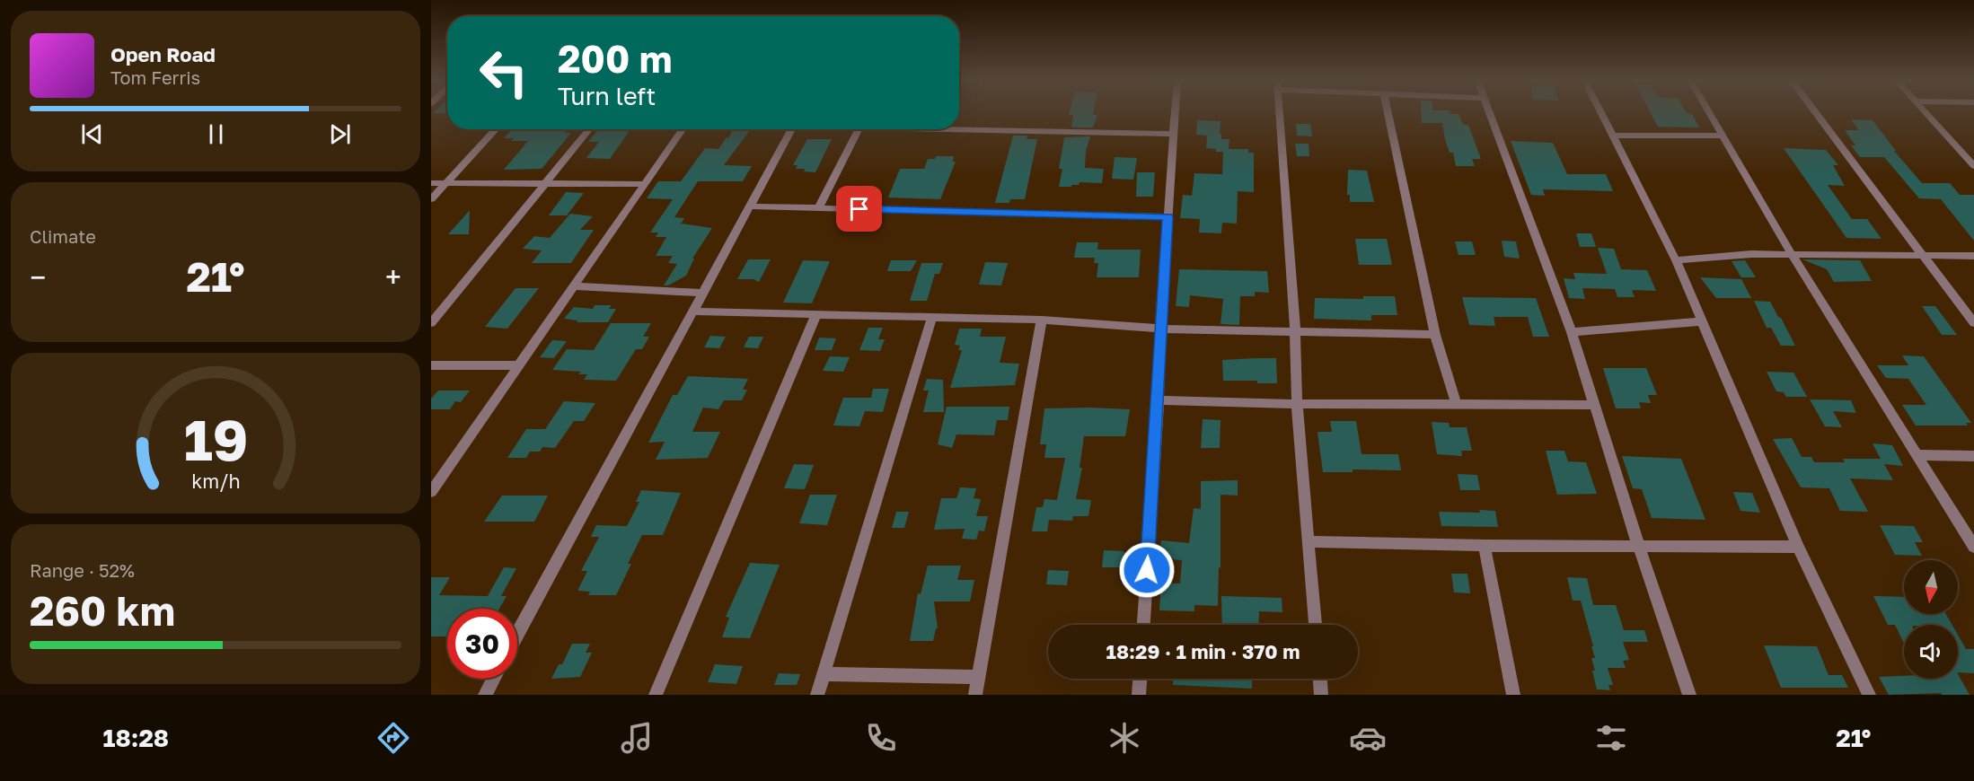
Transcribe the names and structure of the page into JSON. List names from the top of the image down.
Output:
{
  "north": "bottom",
  "page": {
    "turn": ["200 m", "Turn left"],
    "song": ["Open Road", "Tom Ferris"],
    "tile": [
      "Climate",
      ["Range · 52%", "260 km"]
    ],
    "heat": ["−", "21°", "+"],
    "limit": "30",
    "trip": "18:29 · 1 min · 370 m",
    "tabs": ["18:28", "21°"],
    "gauge": ["19", "km/h"]
  }
}
